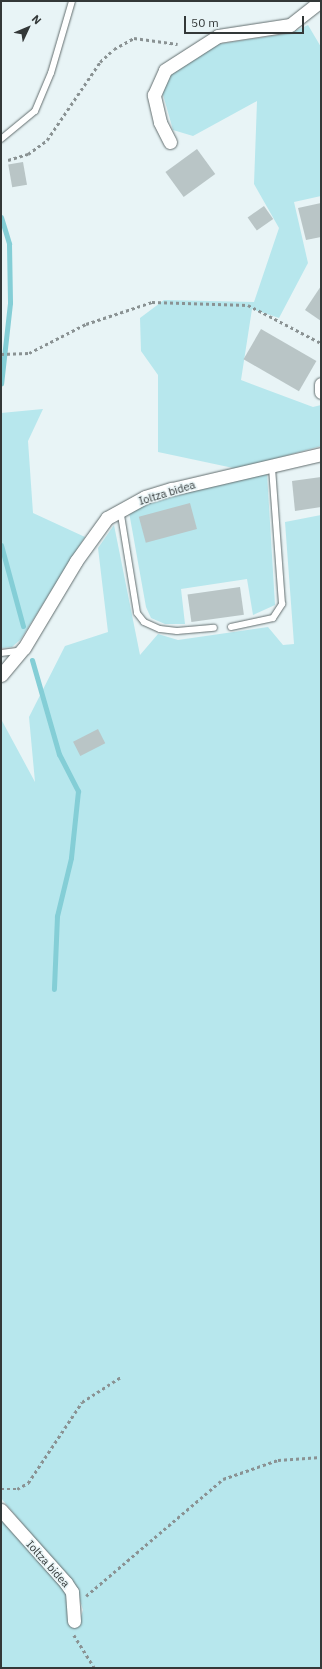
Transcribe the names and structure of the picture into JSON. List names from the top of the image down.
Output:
{
  "streets": {
    "street": ["Ioltza bidea"]
  },
  "scale_bar": "50 m",
  "north": "top right"
}
